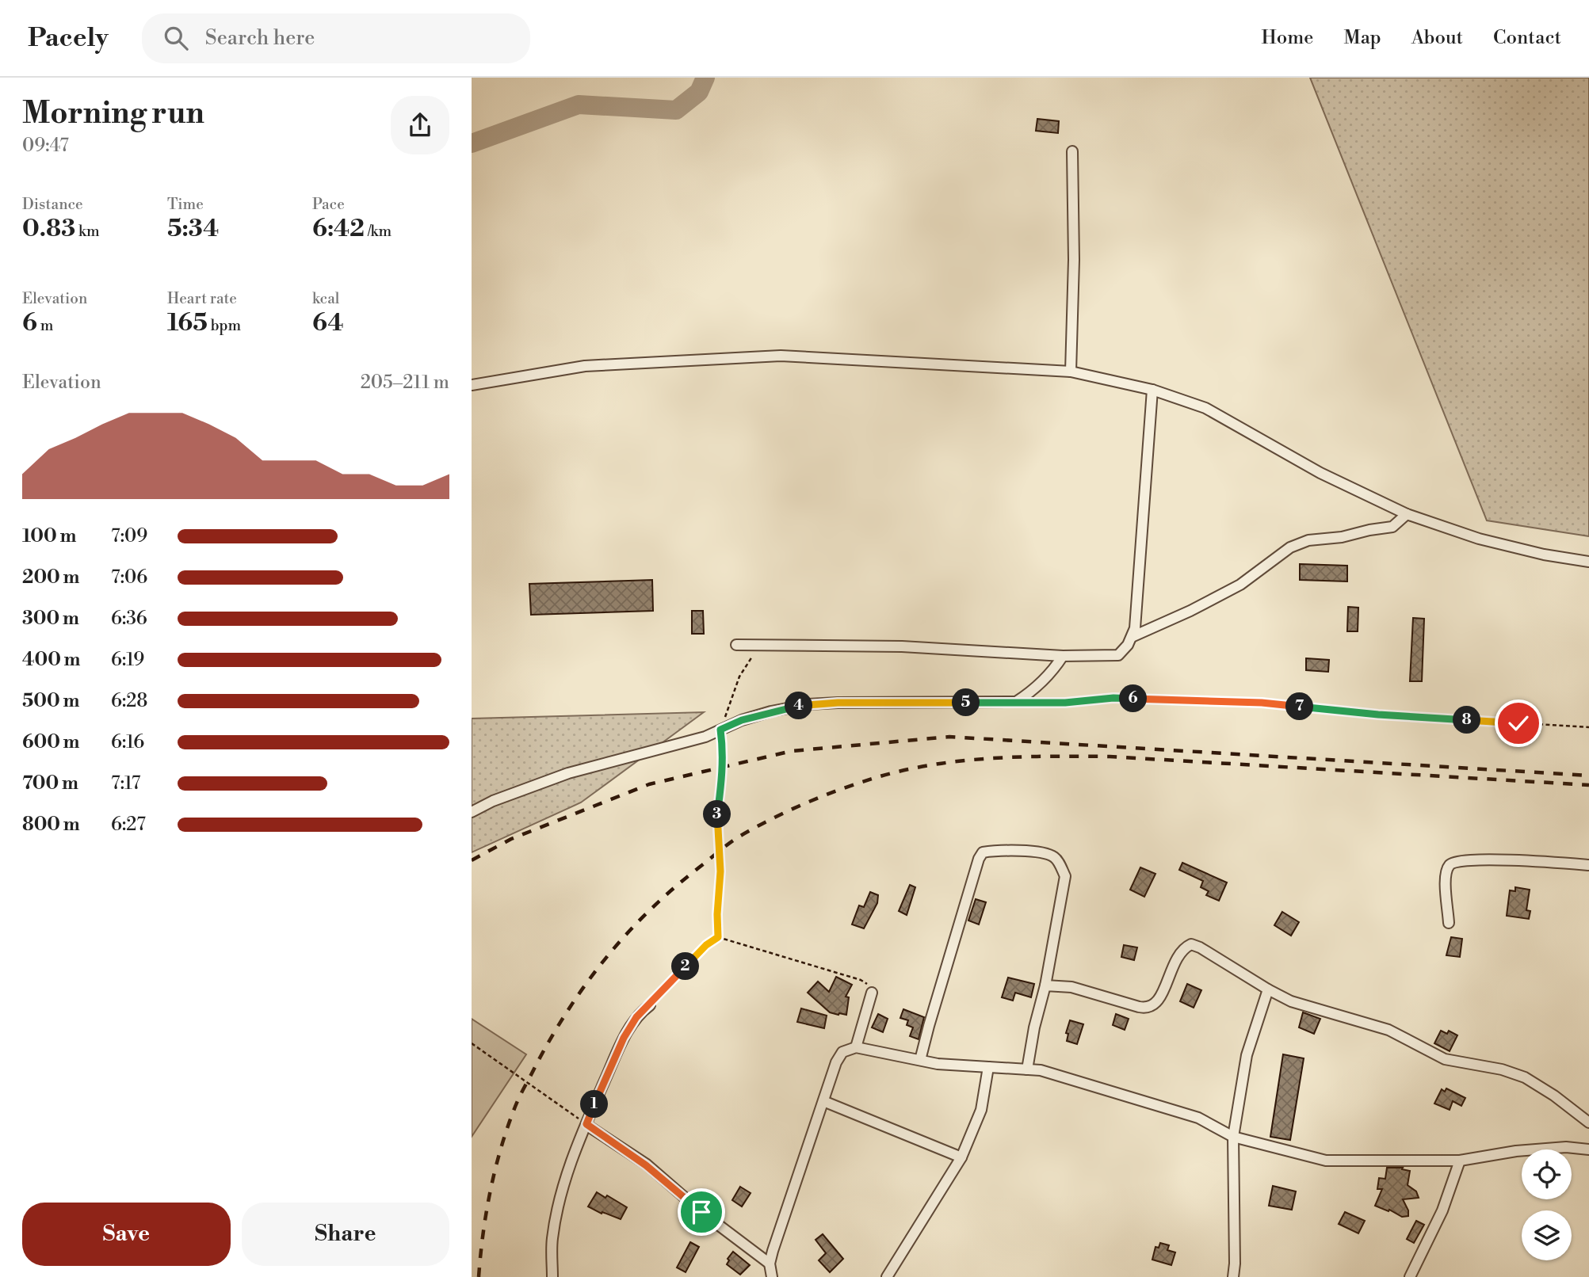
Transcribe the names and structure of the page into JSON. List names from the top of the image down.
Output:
{
  "page": {
    "header": "Pacely",
    "search": "Search here",
    "nav": [
      "Home",
      "Map",
      "About",
      "Contact"
    ],
    "heading": ["Morning run", "09:47"],
    "stats": [
      ["Distance", "0.83 km"],
      ["Time", "5:34"],
      ["Pace", "6:42 /km"],
      ["Elevation", "6 m"],
      ["Heart rate", "165 bpm"],
      ["kcal", "64"]
    ],
    "chart": ["Elevation", "205–211 m"],
    "list": [
      {
        "name": "100 m",
        "note": "7:09"
      },
      {
        "name": "200 m",
        "note": "7:06"
      },
      {
        "name": "300 m",
        "note": "6:36"
      },
      {
        "name": "400 m",
        "note": "6:19"
      },
      {
        "name": "500 m",
        "note": "6:28"
      },
      {
        "name": "600 m",
        "note": "6:16"
      },
      {
        "name": "700 m",
        "note": "7:17"
      },
      {
        "name": "800 m",
        "note": "6:27"
      }
    ],
    "pins": [
      "6",
      "5",
      "4",
      "7",
      "8",
      "3",
      "2",
      "1"
    ],
    "buttons": ["Save", "Share"]
  }
}
